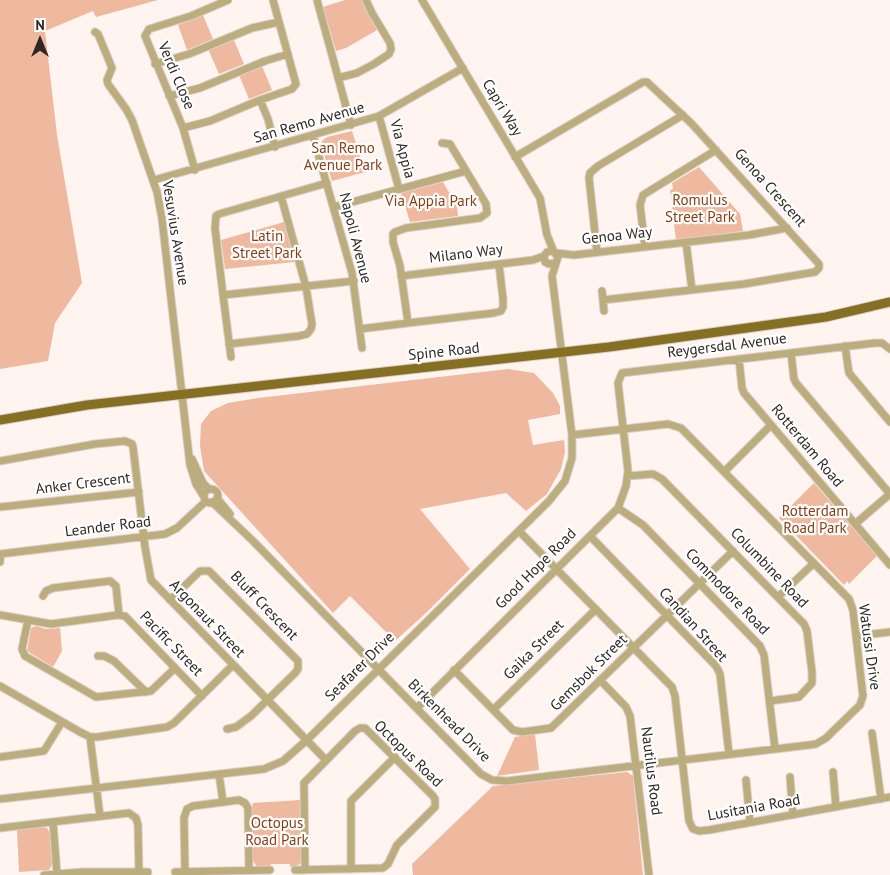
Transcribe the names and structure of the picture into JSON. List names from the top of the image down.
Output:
{
  "streets": {
    "main road": ["Spine Road"],
    "street": [
      "Verdi Close",
      "Capri Way",
      "San Remo Avenue",
      "Via Appia",
      "Genoa Crescent",
      "Vesuvius Avenue",
      "Genoa Way",
      "Napoli Avenue",
      "Milano Way",
      "Reygersdal Avenue",
      "Rotterdam Road",
      "Anker Crescent",
      "Leander Road",
      "Columbine Road",
      "Good Hope Road",
      "Commodore Road",
      "Bluff Crescent",
      "Argonaut Street",
      "Candian Street",
      "Pacific Street",
      "Watussi Drive",
      "Gaika Street",
      "Seafarer Drive",
      "Gemsbok Street",
      "Birkenhead Drive",
      "Octopus Road",
      "Nautilus Road",
      "Lusitania Road"
    ]
  },
  "crossings": [
    ["Verdi Close", "San Remo Avenue"],
    ["Capri Way", "San Remo Avenue"],
    ["Capri Way", "Genoa Crescent"],
    ["Capri Way", "Genoa Way"],
    ["Capri Way", "Milano Way"],
    ["Capri Way", "Spine Road"],
    ["Capri Way", "Seafarer Drive"],
    ["San Remo Avenue", "Via Appia"],
    ["San Remo Avenue", "Vesuvius Avenue"],
    ["San Remo Avenue", "Napoli Avenue"],
    ["Via Appia", "Napoli Avenue"],
    ["Genoa Crescent", "Genoa Way"],
    ["Vesuvius Avenue", "Spine Road"],
    ["Vesuvius Avenue", "Birkenhead Drive"],
    ["Reygersdal Avenue", "Rotterdam Road"],
    ["Reygersdal Avenue", "Good Hope Road"],
    ["Reygersdal Avenue", "Watussi Drive"],
    ["Spine Road", "Seafarer Drive"],
    ["Spine Road", "Birkenhead Drive"],
    ["Anker Crescent", "Argonaut Street"],
    ["Leander Road", "Argonaut Street"],
    ["Leander Road", "Birkenhead Drive"],
    ["Columbine Road", "Good Hope Road"],
    ["Columbine Road", "Commodore Road"],
    ["Columbine Road", "Gemsbok Street"],
    ["Good Hope Road", "Commodore Road"],
    ["Good Hope Road", "Candian Street"],
    ["Good Hope Road", "Watussi Drive"],
    ["Good Hope Road", "Gemsbok Street"],
    ["Good Hope Road", "Birkenhead Drive"],
    ["Commodore Road", "Watussi Drive"],
    ["Commodore Road", "Gemsbok Street"],
    ["Bluff Crescent", "Argonaut Street"],
    ["Argonaut Street", "Seafarer Drive"],
    ["Argonaut Street", "Octopus Road"],
    ["Candian Street", "Watussi Drive"],
    ["Candian Street", "Gemsbok Street"],
    ["Watussi Drive", "Seafarer Drive"],
    ["Watussi Drive", "Birkenhead Drive"],
    ["Watussi Drive", "Lusitania Road"],
    ["Gaika Street", "Gemsbok Street"],
    ["Seafarer Drive", "Birkenhead Drive"],
    ["Gemsbok Street", "Nautilus Road"],
    ["Birkenhead Drive", "Nautilus Road"],
    ["Birkenhead Drive", "Lusitania Road"]
  ],
  "parks": [
    "San Remo Avenue Park",
    "Romulus Street Park",
    "Via Appia Park",
    "Latin Street Park",
    "Rotterdam Road Park",
    "Octopus Road Park"
  ],
  "north": "top"
}
